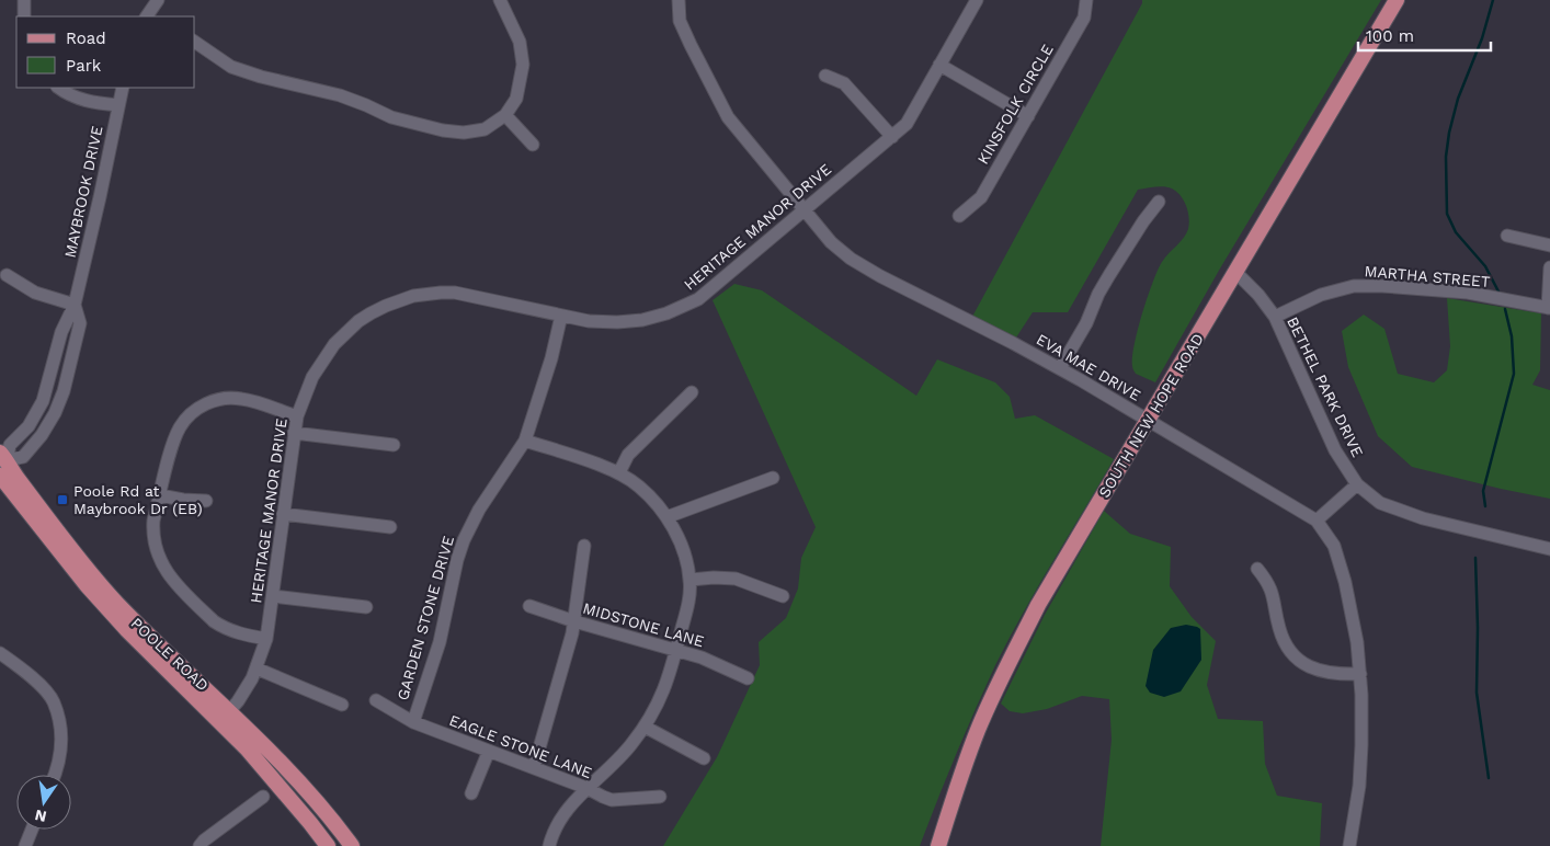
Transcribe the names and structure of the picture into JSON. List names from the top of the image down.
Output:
{
  "streets": {
    "main road": ["SOUTH NEW HOPE ROAD", "POOLE ROAD"],
    "street": [
      "KINSFOLK CIRCLE",
      "MAYBROOK DRIVE",
      "HERITAGE MANOR DRIVE",
      "MARTHA STREET",
      "EVA MAE DRIVE",
      "BETHEL PARK DRIVE",
      "GARDEN STONE DRIVE",
      "MIDSTONE LANE",
      "EAGLE STONE LANE"
    ]
  },
  "crossings": [
    ["MAYBROOK DRIVE", "POOLE ROAD"],
    ["HERITAGE MANOR DRIVE", "EVA MAE DRIVE"],
    ["HERITAGE MANOR DRIVE", "GARDEN STONE DRIVE"],
    ["HERITAGE MANOR DRIVE", "POOLE ROAD"],
    ["MARTHA STREET", "BETHEL PARK DRIVE"],
    ["EVA MAE DRIVE", "SOUTH NEW HOPE ROAD"],
    ["BETHEL PARK DRIVE", "SOUTH NEW HOPE ROAD"],
    ["GARDEN STONE DRIVE", "EAGLE STONE LANE"]
  ],
  "places": {
    "transit": ["Poole Rd at Maybrook Dr (EB)"]
  },
  "legend": ["Road", "Park"],
  "scale_bar": "100 m",
  "north": "bottom"
}
